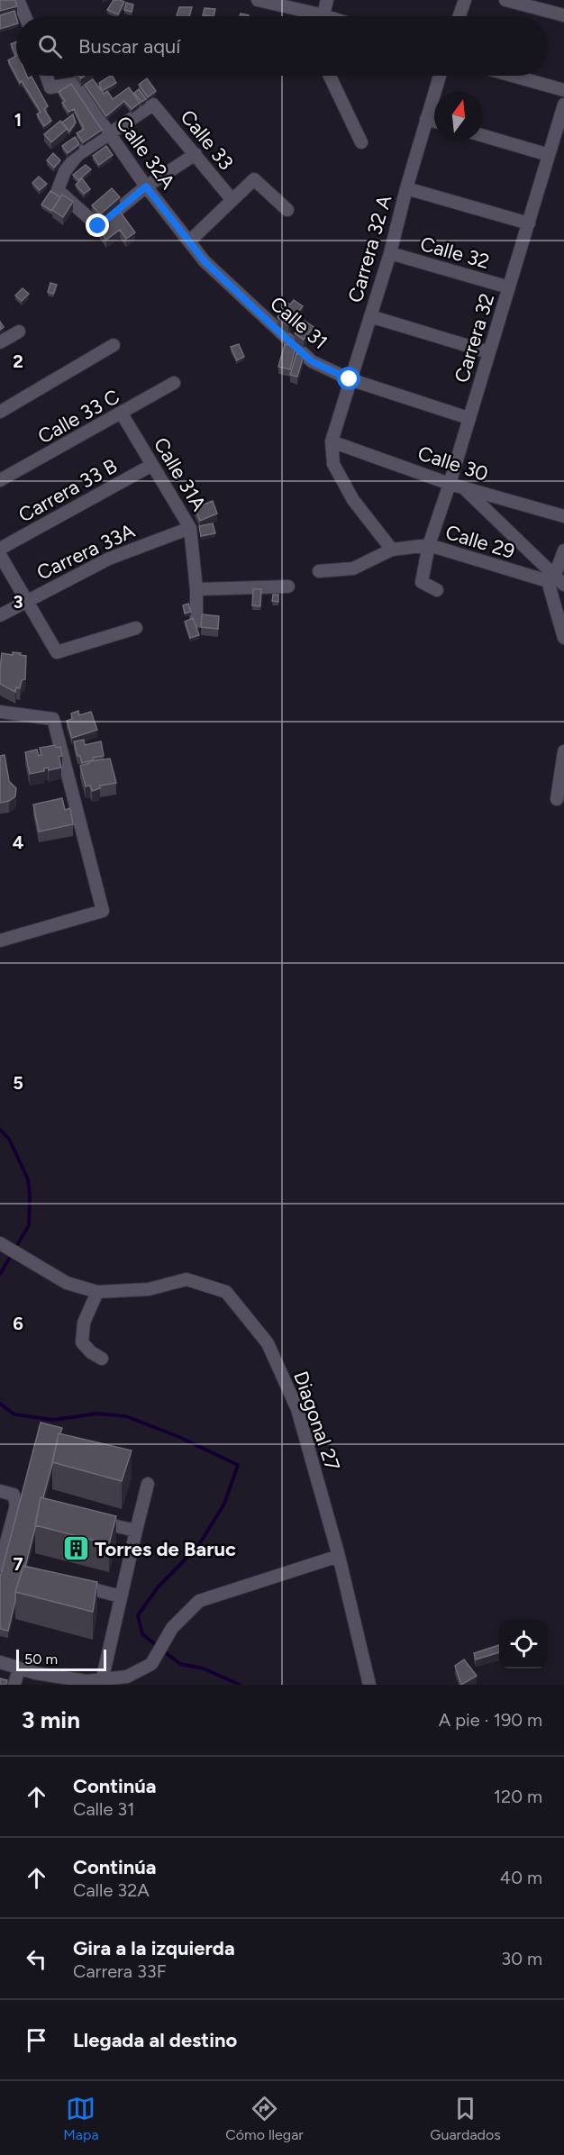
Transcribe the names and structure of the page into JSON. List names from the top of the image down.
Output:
{
  "streets": {
    "street": [
      "Calle 33",
      "Calle 32A",
      "Carrera 32 A",
      "Calle 32",
      "Calle 31",
      "Carrera 32",
      "Calle 33 C",
      "Calle 30",
      "Calle 31A",
      "Carrera 33 B",
      "Calle 29",
      "Carrera 33A",
      "Diagonal 27"
    ]
  },
  "crossings": [
    ["Calle 33", "Calle 32A"],
    ["Calle 32A", "Calle 31"],
    ["Carrera 32 A", "Calle 32"],
    ["Carrera 32 A", "Calle 31"],
    ["Carrera 32 A", "Calle 30"],
    ["Calle 32", "Carrera 32"],
    ["Calle 31", "Carrera 32"],
    ["Carrera 32", "Calle 30"],
    ["Carrera 32", "Calle 29"],
    ["Calle 33 C", "Calle 31A"],
    ["Calle 31A", "Carrera 33 B"],
    ["Calle 31A", "Carrera 33A"]
  ],
  "places": {
    "building": ["Torres de Baruc"]
  },
  "scale_bar": "50 m",
  "north": "top",
  "page": {
    "search": "Buscar aquí",
    "scale": "50 m",
    "heading": ["3 min", "A pie · 190 m"],
    "list": [
      ["Continúa", "Calle 31", "120 m"],
      ["Continúa", "Calle 32A", "40 m"],
      ["Gira a la izquierda", "Carrera 33F", "30 m"],
      "Llegada al destino"
    ],
    "nav": ["Mapa", "Cómo llegar", "Guardados"]
  },
  "grid": {
    "rows": [
      "1",
      "2",
      "3",
      "4",
      "5",
      "6",
      "7"
    ]
  }
}
